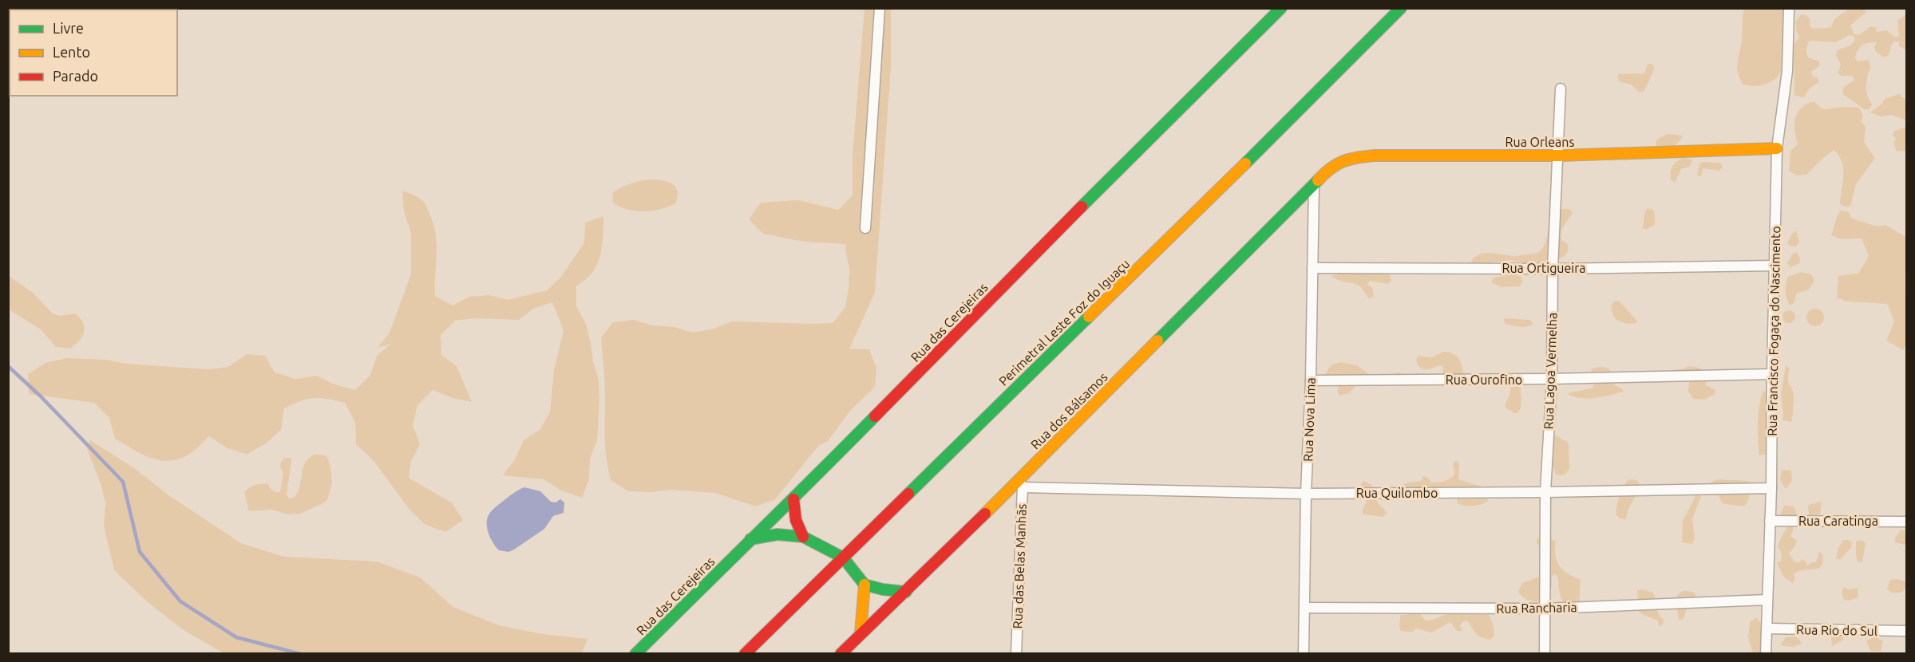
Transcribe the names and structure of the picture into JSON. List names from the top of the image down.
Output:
{
  "streets": {
    "main road": [
      "Rua Orleans",
      "Rua das Cerejeiras",
      "Perimetral Leste Foz do Iguaçu",
      "Rua dos Bálsamos"
    ],
    "street": [
      "Rua Ortigueira",
      "Rua Francisco Fogaça do Nascimento",
      "Rua Lagoa Vermelha",
      "Rua Ourofino",
      "Rua Nova Lima",
      "Rua Quilombo",
      "Rua Caratinga",
      "Rua das Belas Manhãs",
      "Rua Rancharia",
      "Rua Rio do Sul"
    ]
  },
  "crossings": [
    ["Rua Orleans", "Rua Francisco Fogaça do Nascimento"],
    ["Rua Orleans", "Rua Lagoa Vermelha"],
    ["Rua Orleans", "Rua dos Bálsamos"],
    ["Rua Orleans", "Rua Nova Lima"],
    ["Rua Ortigueira", "Rua Francisco Fogaça do Nascimento"],
    ["Rua Ortigueira", "Rua Lagoa Vermelha"],
    ["Rua Ortigueira", "Rua Nova Lima"],
    ["Rua Francisco Fogaça do Nascimento", "Rua Ourofino"],
    ["Rua Francisco Fogaça do Nascimento", "Rua Quilombo"],
    ["Rua Francisco Fogaça do Nascimento", "Rua Caratinga"],
    ["Rua Francisco Fogaça do Nascimento", "Rua Rancharia"],
    ["Rua Francisco Fogaça do Nascimento", "Rua Rio do Sul"],
    ["Rua Lagoa Vermelha", "Rua Ourofino"],
    ["Rua Lagoa Vermelha", "Rua Quilombo"],
    ["Rua Lagoa Vermelha", "Rua Rancharia"],
    ["Rua Ourofino", "Rua Nova Lima"],
    ["Rua dos Bálsamos", "Rua Nova Lima"],
    ["Rua dos Bálsamos", "Rua Quilombo"],
    ["Rua dos Bálsamos", "Rua das Belas Manhãs"],
    ["Rua Nova Lima", "Rua Quilombo"],
    ["Rua Nova Lima", "Rua Rancharia"],
    ["Rua Quilombo", "Rua das Belas Manhãs"]
  ],
  "legend": ["Livre", "Lento", "Parado"]
}
